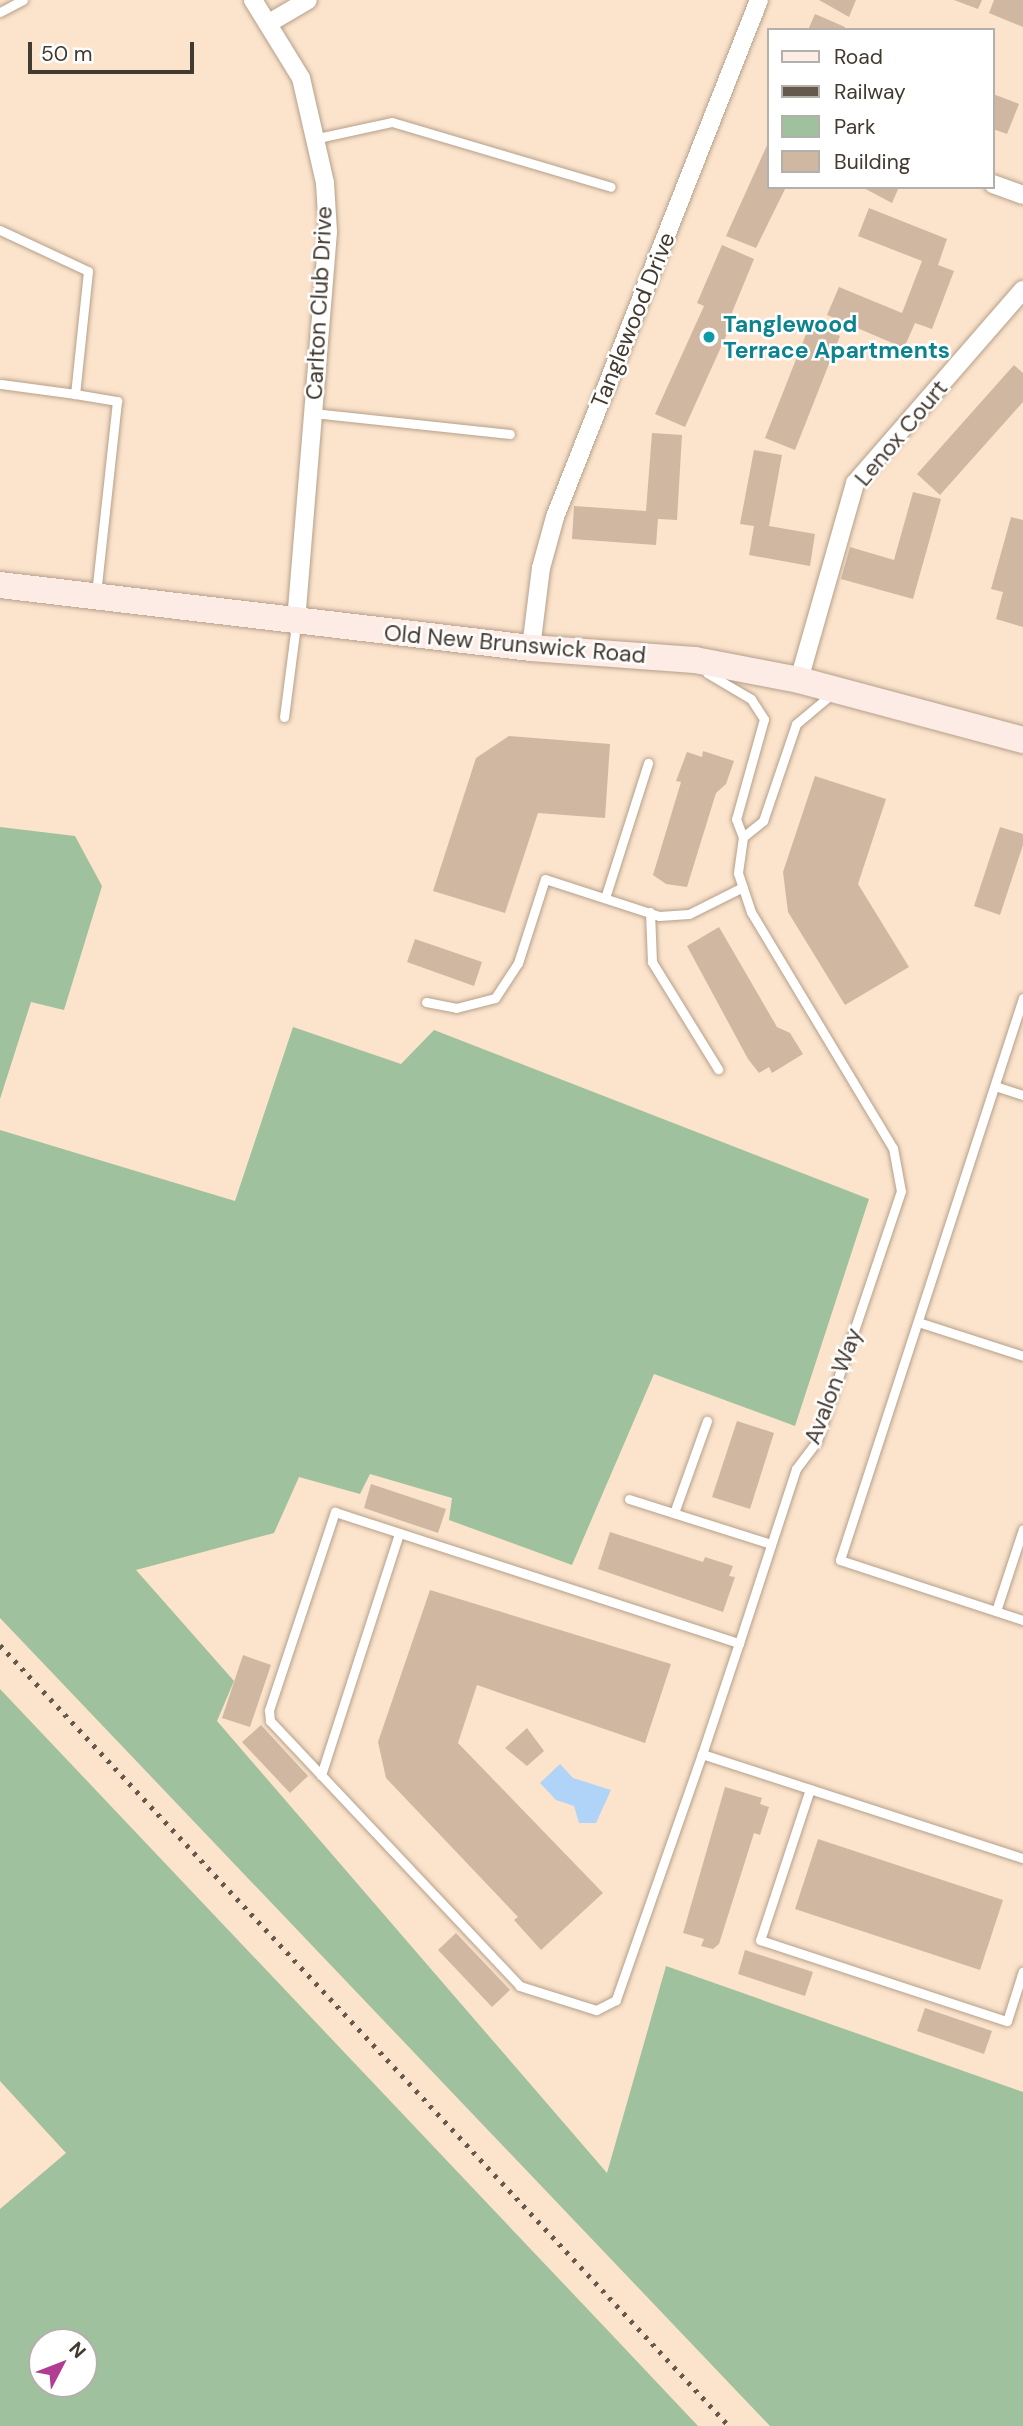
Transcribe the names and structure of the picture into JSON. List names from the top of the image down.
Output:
{
  "streets": {
    "main road": ["Old New Brunswick Road"],
    "street": ["Carlton Club Drive", "Tanglewood Drive", "Lenox Court"],
    "lane": ["Avalon Way"]
  },
  "crossings": [
    ["Carlton Club Drive", "Old New Brunswick Road"],
    ["Tanglewood Drive", "Old New Brunswick Road"],
    ["Lenox Court", "Old New Brunswick Road"],
    ["Old New Brunswick Road", "Avalon Way"]
  ],
  "places": ["Tanglewood Terrace Apartments"],
  "legend": [
    "Road",
    "Railway",
    "Park",
    "Building"
  ],
  "scale_bar": "50 m",
  "north": "top right"
}
